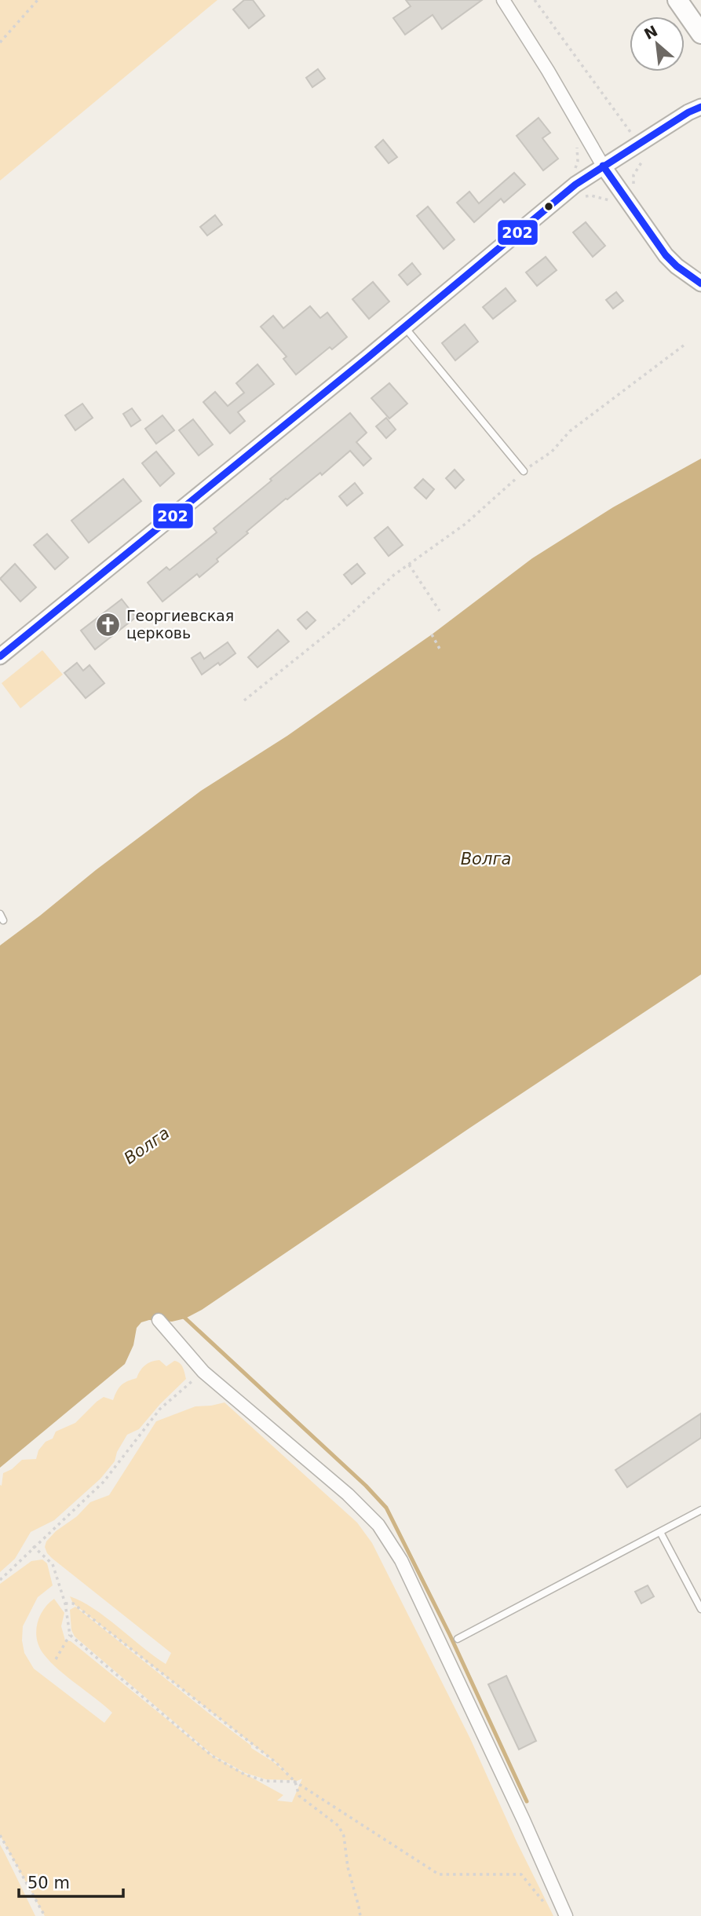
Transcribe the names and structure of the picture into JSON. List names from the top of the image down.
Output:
{
  "water": ["Волга"],
  "places": {
    "church": ["Георгиевская церковь"]
  },
  "lines": ["transit line 202"],
  "scale_bar": "50 m",
  "north": "top left"
}
